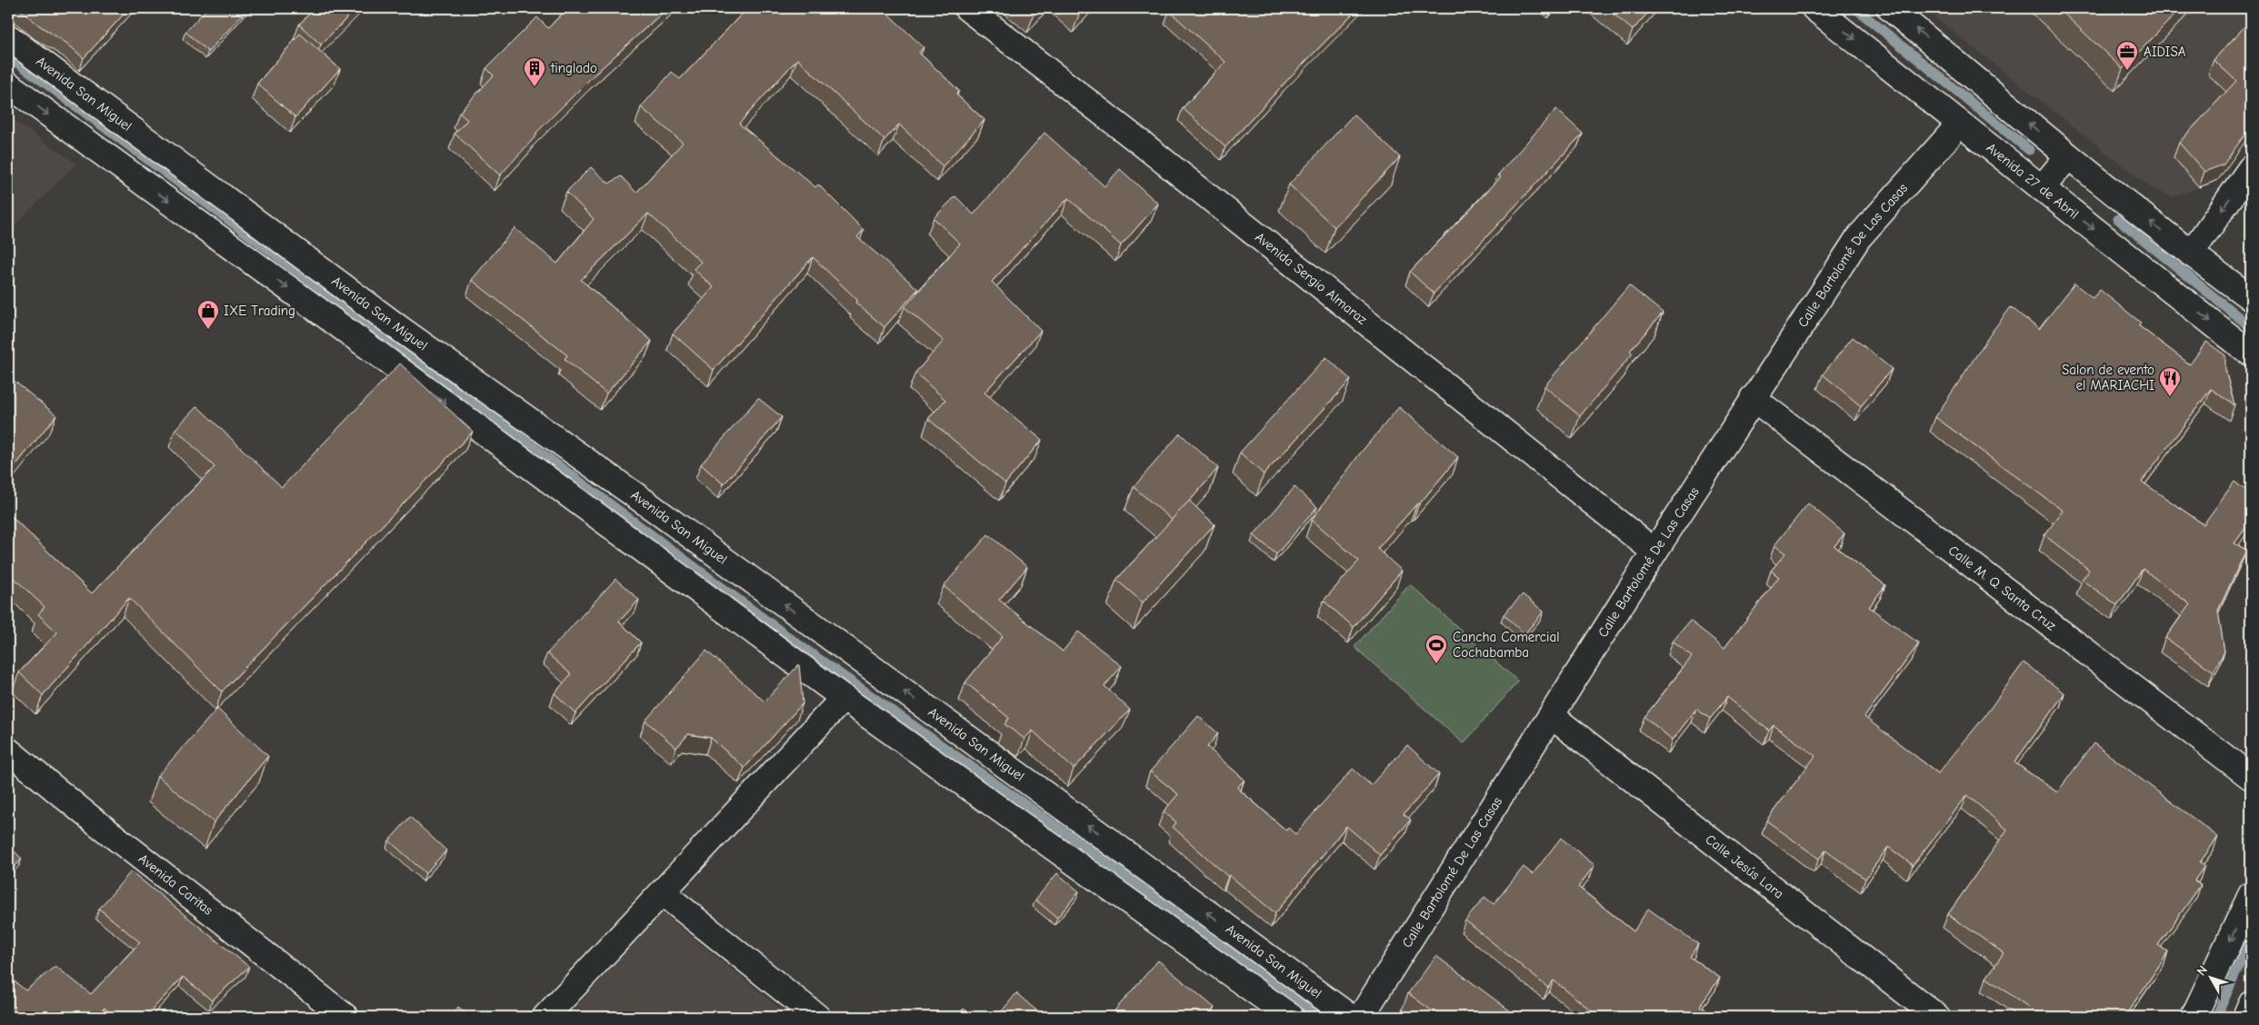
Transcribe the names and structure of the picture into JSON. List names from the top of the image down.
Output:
{
  "streets": {
    "street": [
      "Avenida San Miguel",
      "Avenida 27 de Abril",
      "Calle Bartolomé De Las Casas",
      "Avenida Sergio Almaraz",
      "Calle M. Q. Santa Cruz",
      "Calle Jesús Lara",
      "Avenida Caritas"
    ]
  },
  "crossings": [
    ["Avenida 27 de Abril", "Calle Bartolomé De Las Casas"],
    ["Calle Bartolomé De Las Casas", "Avenida Sergio Almaraz"],
    ["Calle Bartolomé De Las Casas", "Calle M. Q. Santa Cruz"],
    ["Calle Bartolomé De Las Casas", "Calle Jesús Lara"]
  ],
  "places": {
    "office": ["AIDISA"],
    "building": ["tinglado"],
    "shop": ["IXE Trading"],
    "restaurant": ["Salon de evento el MARIACHI"],
    "sports": ["Cancha Comercial Cochabamba"]
  },
  "north": "top left"
}
